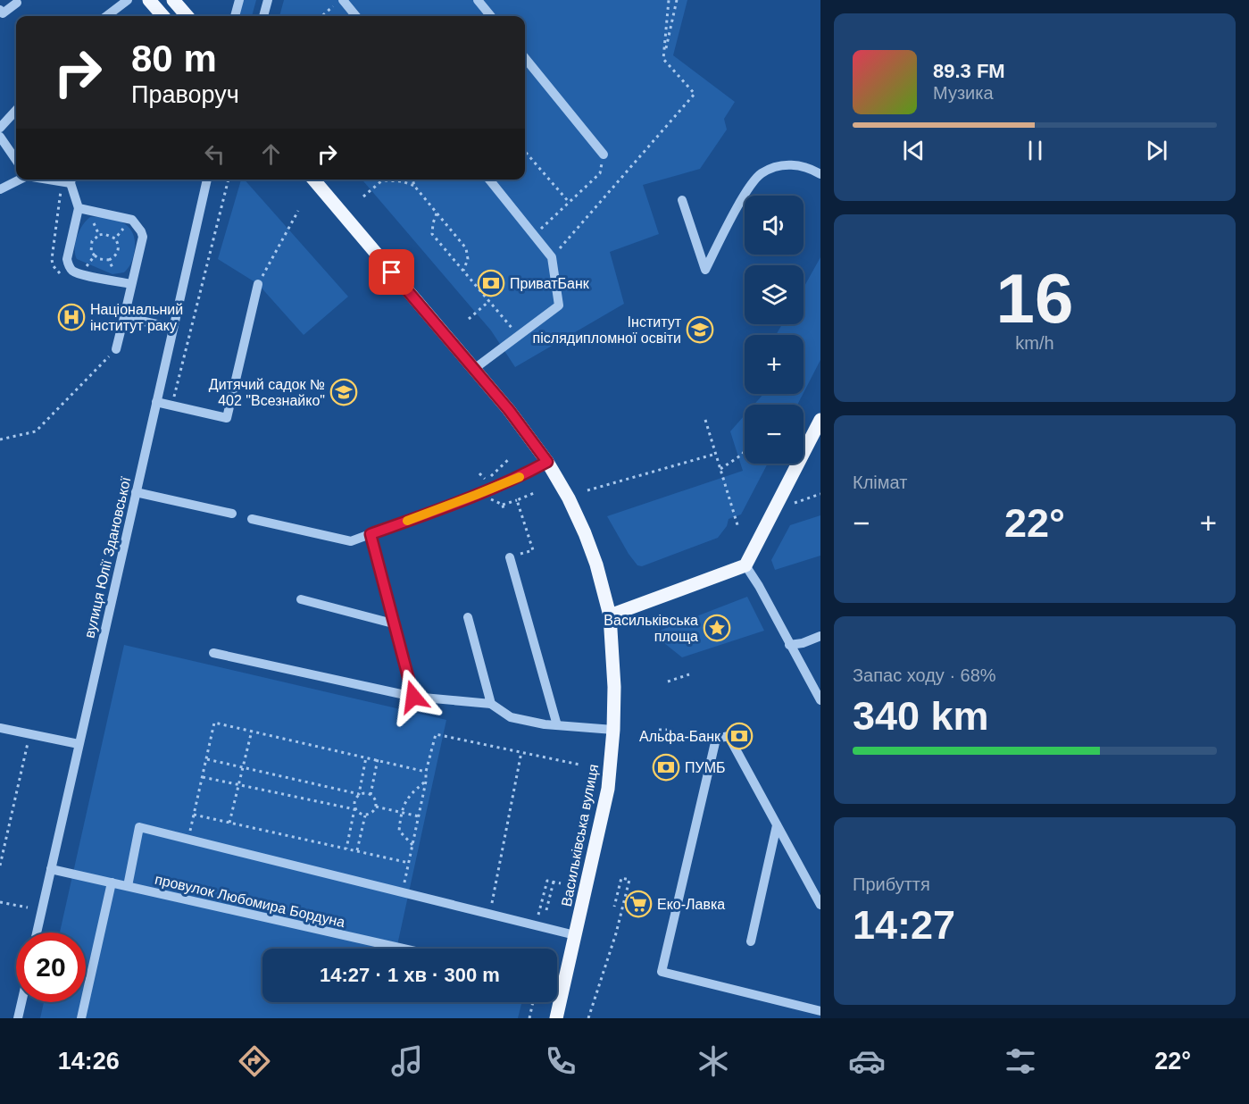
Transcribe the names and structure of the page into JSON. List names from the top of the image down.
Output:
{
  "streets": {
    "main road": ["Васильківська вулиця"],
    "street": ["вулиця Юлії Здановської", "провулок Любомира Бордуна"]
  },
  "crossings": [
    ["вулиця Юлії Здановської", "провулок Любомира Бордуна"]
  ],
  "places": {
    "bank": ["ПриватБанк", "Альфа-Банк", "ПУМБ"],
    "hospital": ["Національний інститут раку"],
    "school or university": ["Інститут післядипломної освіти", "Дитячий садок № 402 \"Всезнайко\""],
    "place": ["Васильківська площа"],
    "supermarket": ["Еко-Лавка"]
  },
  "page": {
    "turn": ["80 m", "Праворуч"],
    "song": ["89.3 FM", "Музика"],
    "map_buttons": ["+", "−"],
    "tile": [
      ["16", "km/h"],
      "Клімат",
      ["Запас ходу · 68%", "340 km"],
      ["Прибуття", "14:27"]
    ],
    "heat": ["−", "22°", "+"],
    "limit": "20",
    "trip": "14:27 · 1 хв · 300 m",
    "tabs": ["14:26", "22°"]
  }
}
